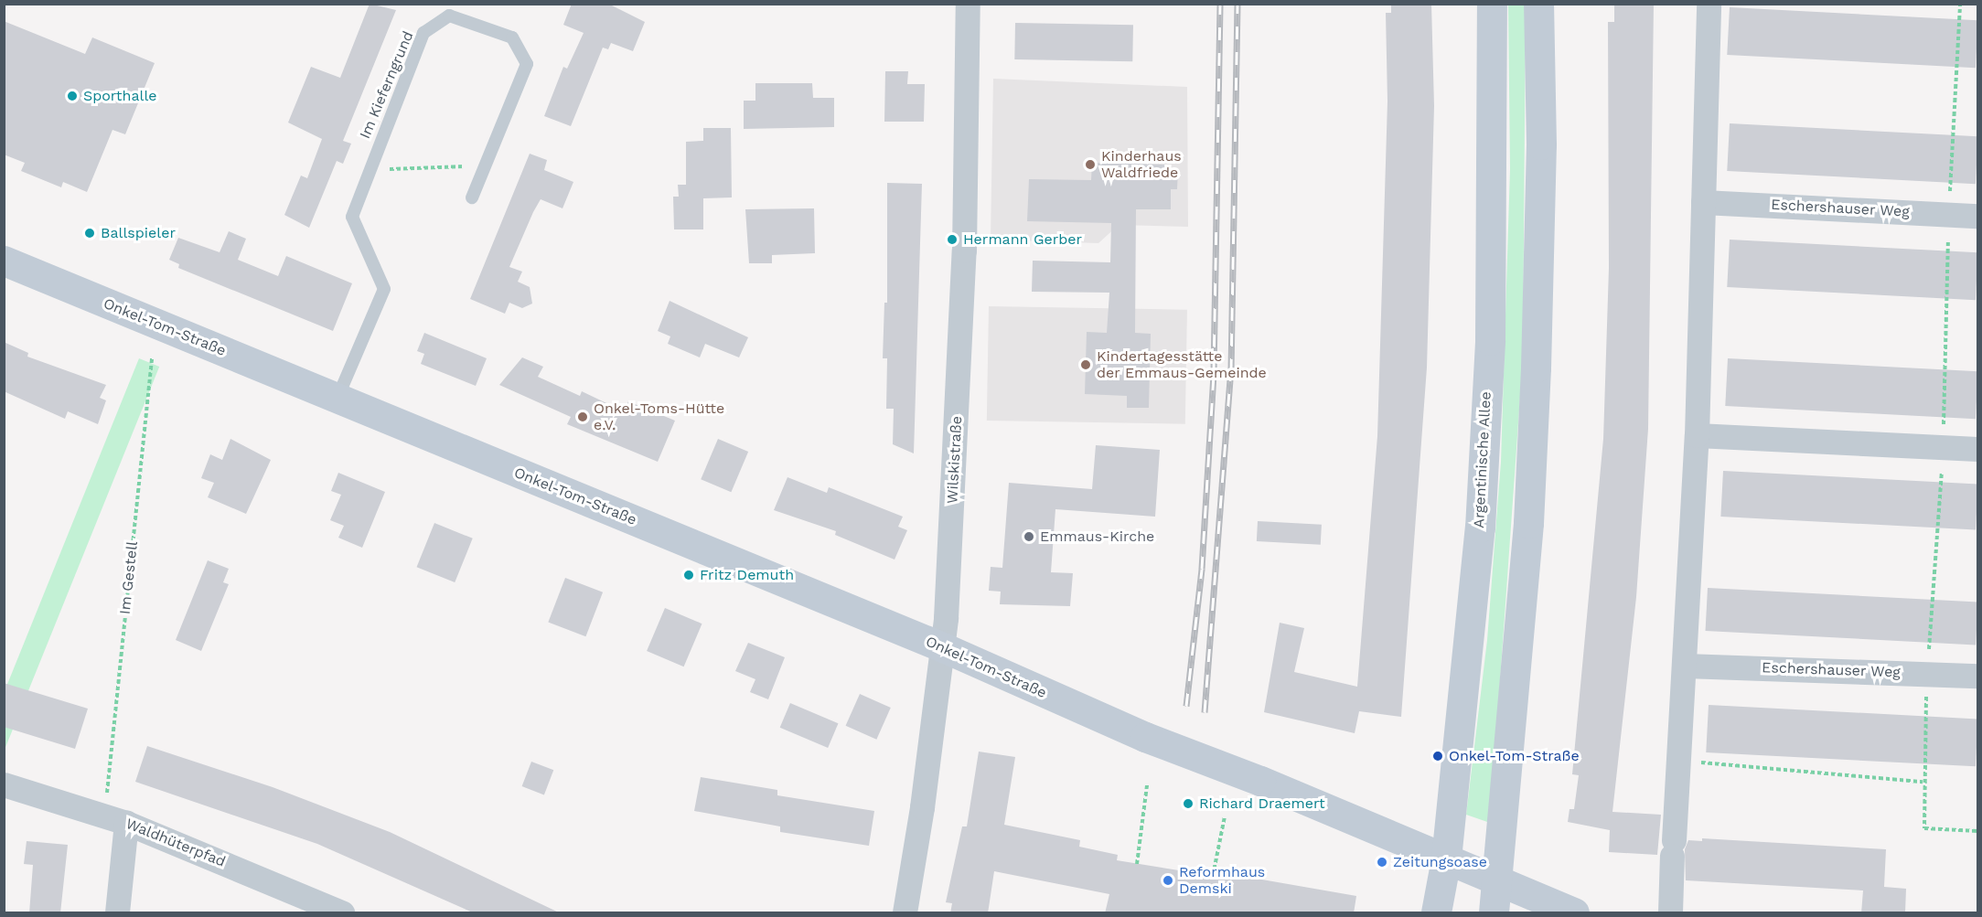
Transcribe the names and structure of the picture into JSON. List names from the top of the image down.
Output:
{
  "streets": {
    "main road": ["Onkel-Tom-Straße", "Argentinische Allee"],
    "street": ["Eschershauser Weg", "Wilskistraße", "Waldhüterpfad"],
    "lane": ["Im Kieferngrund"],
    "path": ["Im Gestell"]
  },
  "crossings": [
    ["Im Kieferngrund", "Onkel-Tom-Straße"],
    ["Onkel-Tom-Straße", "Wilskistraße"],
    ["Onkel-Tom-Straße", "Argentinische Allee"]
  ],
  "places": [
    "Sporthalle",
    "Kinderhaus Waldfriede",
    "Ballspieler",
    "Hermann Gerber",
    "Kindertagesstätte der Emmaus-Gemeinde",
    "Onkel-Toms-Hütte e.V.",
    "Emmaus-Kirche",
    "Fritz Demuth",
    "Onkel-Tom-Straße",
    "Richard Draemert",
    "Zeitungsoase",
    "Reformhaus Demski"
  ]
}
